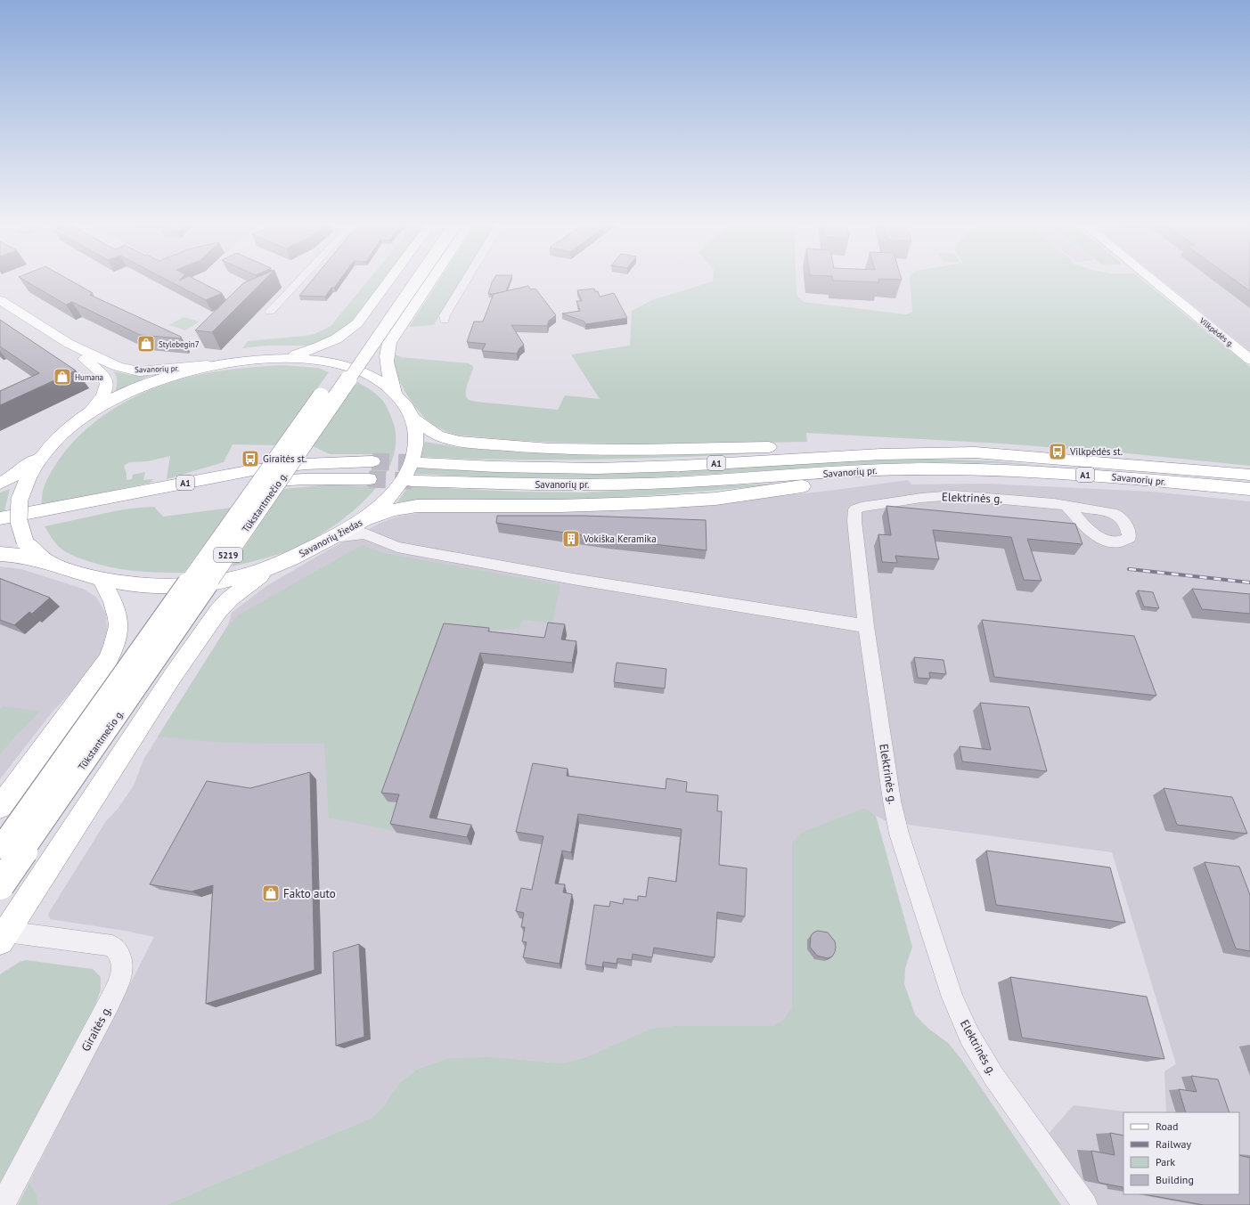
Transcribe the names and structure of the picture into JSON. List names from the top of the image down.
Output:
{
  "streets": {
    "highway": [
      "Savanorių pr.",
      "A1",
      "Tūkstantmečio g.",
      "Savanorių žiedas",
      "5219"
    ],
    "main road": ["Vilkpėdės g."],
    "street": ["Elektrinės g.", "Giraitės g."]
  },
  "crossings": [
    ["Savanorių pr.", "Savanorių žiedas"]
  ],
  "places": {
    "shop": ["Stylebegin7", "Humana", "Fakto auto"],
    "bus stop": ["Vilkpėdės st.", "Giraitės st."],
    "building": ["Vokiška Keramika"]
  },
  "legend": [
    "Road",
    "Railway",
    "Park",
    "Building"
  ]
}
